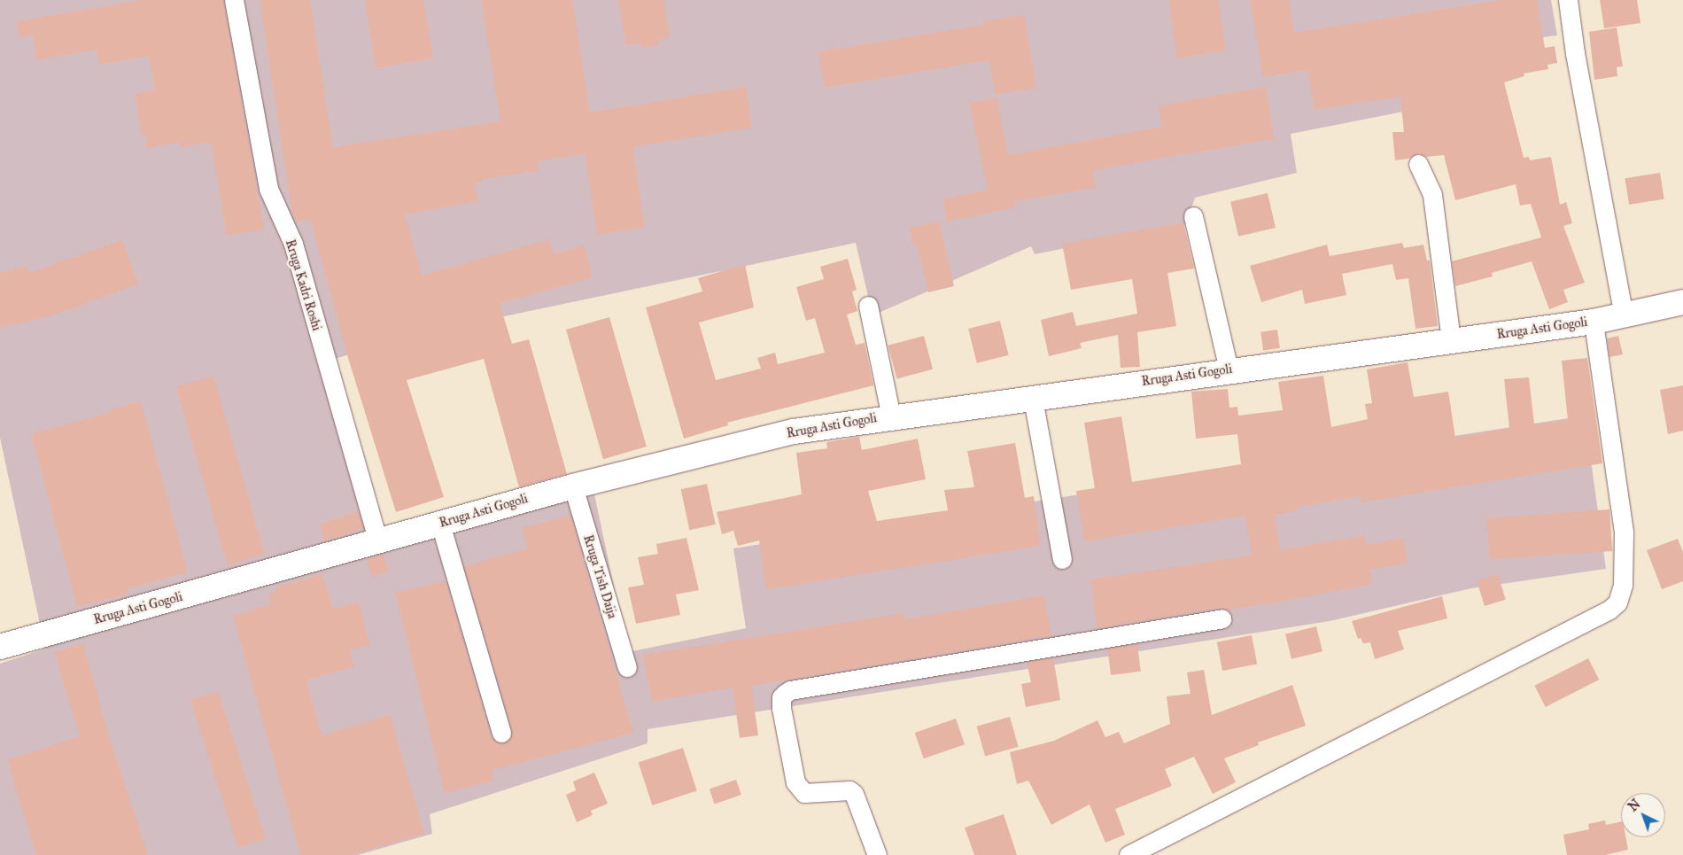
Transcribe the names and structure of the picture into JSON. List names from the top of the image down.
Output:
{
  "streets": {
    "street": ["Rruga Kadri Roshi", "Rruga Asti Gogoli", "Rruga Tish Daija"]
  },
  "crossings": [
    ["Rruga Kadri Roshi", "Rruga Asti Gogoli"],
    ["Rruga Asti Gogoli", "Rruga Tish Daija"]
  ],
  "north": "top left"
}
